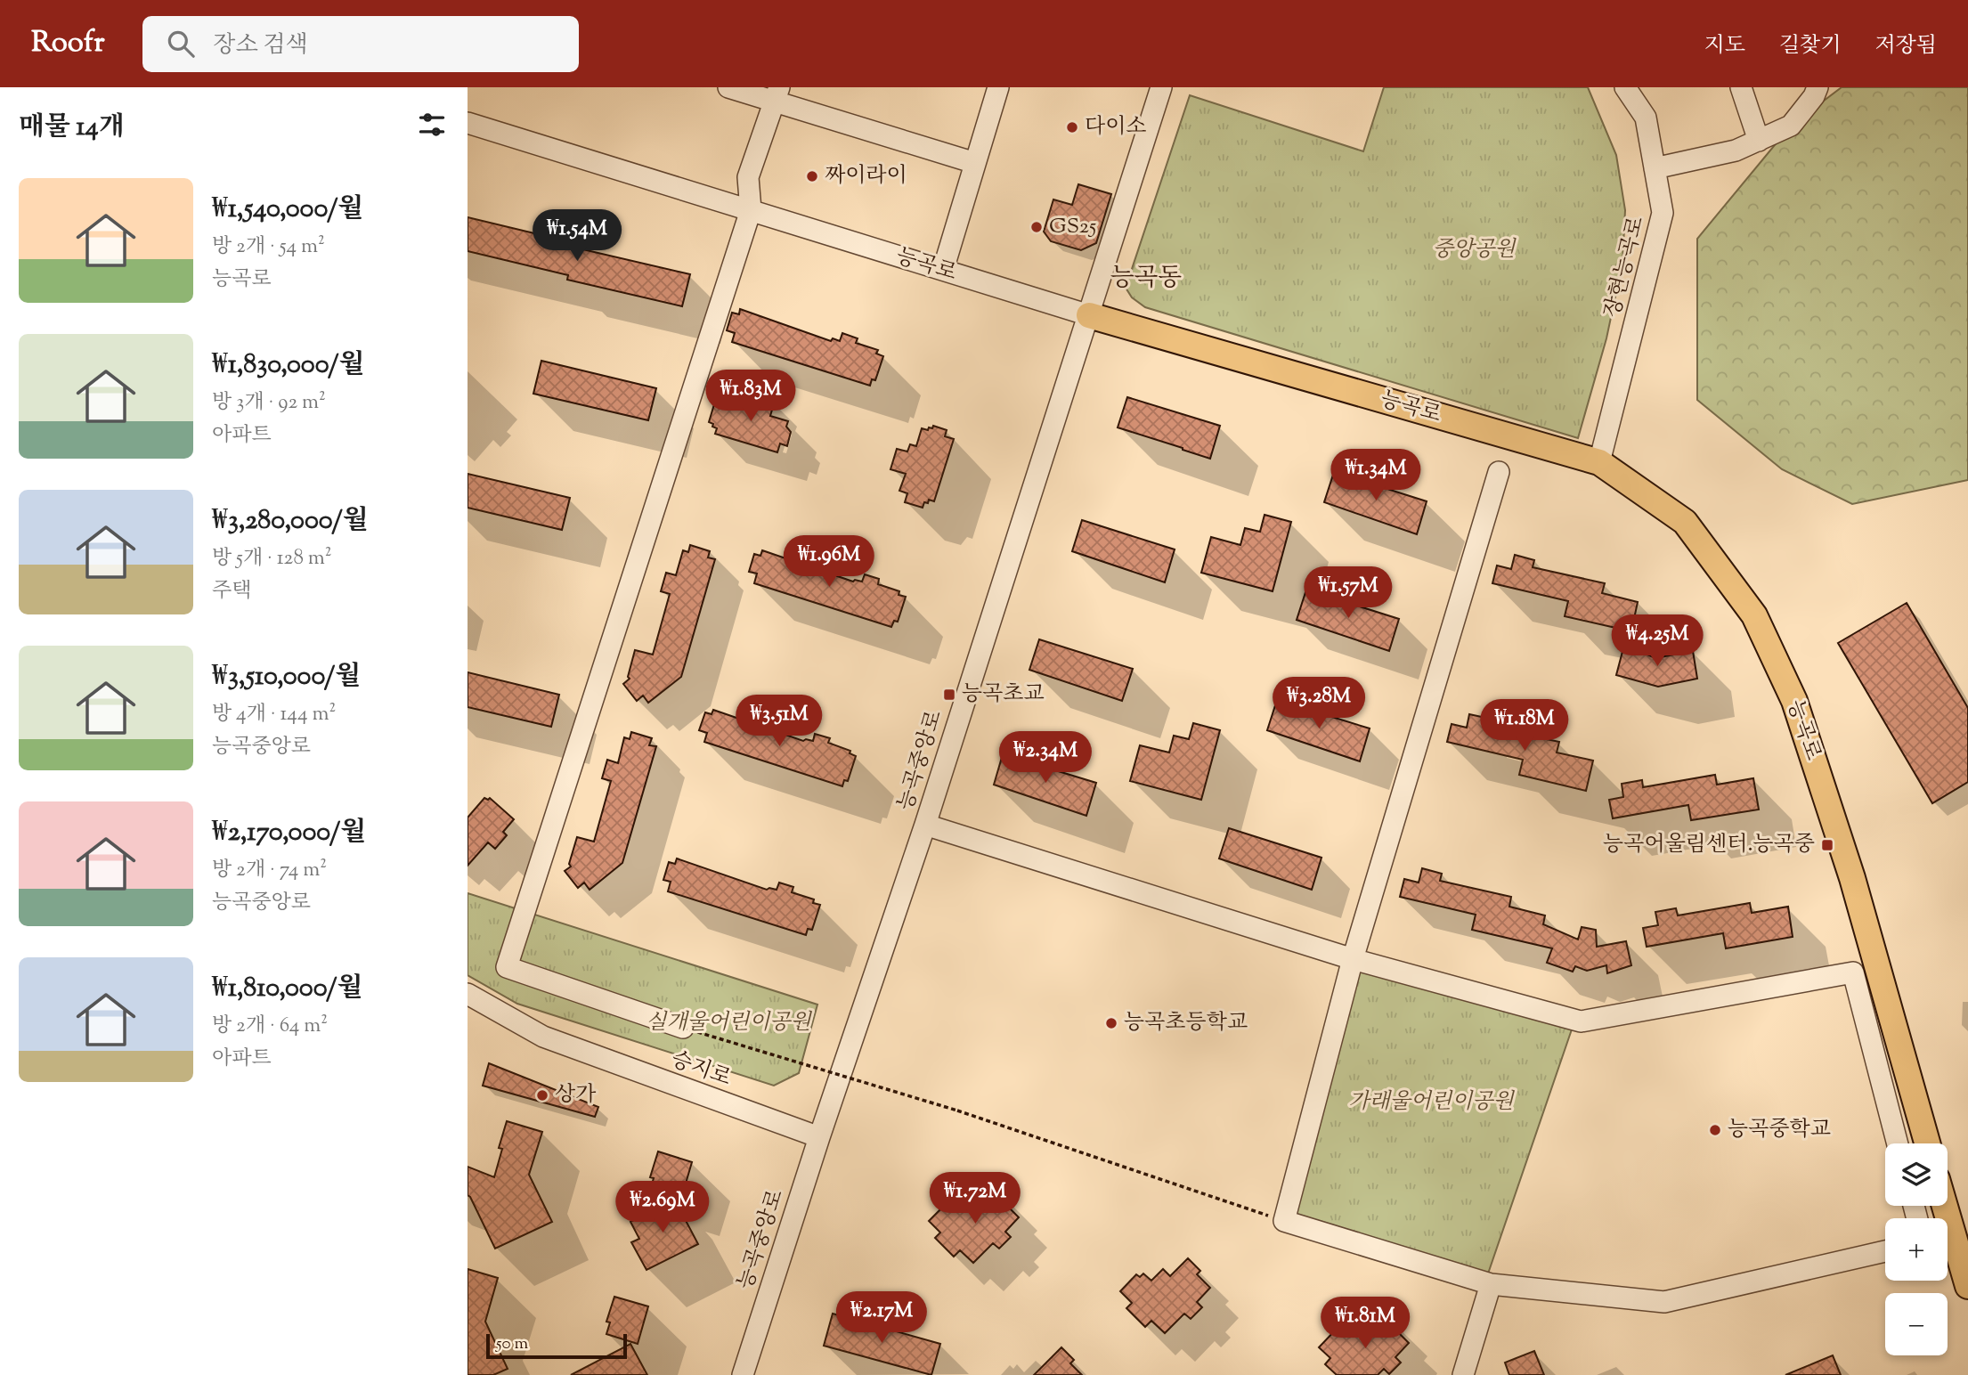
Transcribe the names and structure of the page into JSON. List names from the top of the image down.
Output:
{
  "streets": {
    "main road": ["능곡로"],
    "street": ["장현능곡로", "능곡중앙로", "승지로"]
  },
  "crossings": [
    ["능곡로", "장현능곡로"],
    ["능곡로", "능곡중앙로"],
    ["능곡중앙로", "승지로"]
  ],
  "districts": ["능곡동"],
  "parks": ["중앙공원", "실개울어린이공원", "가래울어린이공원"],
  "places": {
    "other": [
      "다이소",
      "짜이라이",
      "GS25",
      "능곡초등학교",
      "상가",
      "능곡중학교"
    ],
    "transit": ["능곡초교", "능곡어울림센터.능곡중"]
  },
  "scale_bar": "50 m",
  "page": {
    "header": "Roofr",
    "search": "장소 검색",
    "nav": ["지도", "길찾기", "저장됨"],
    "heading": "매물 14개",
    "list": [
      {
        "name": "₩1,540,000/월",
        "note": "방 2개 · 54 m² · 능곡로"
      },
      {
        "name": "₩1,830,000/월",
        "note": "방 3개 · 92 m² · 아파트"
      },
      {
        "name": "₩3,280,000/월",
        "note": "방 5개 · 128 m² · 주택"
      },
      {
        "name": "₩3,510,000/월",
        "note": "방 4개 · 144 m² · 능곡중앙로"
      },
      {
        "name": "₩2,170,000/월",
        "note": "방 2개 · 74 m² · 능곡중앙로"
      },
      {
        "name": "₩1,810,000/월",
        "note": "방 2개 · 64 m² · 아파트"
      }
    ],
    "price": [
      "₩1.54M",
      "₩1.83M",
      "₩1.34M",
      "₩1.96M",
      "₩1.57M",
      "₩4.25M",
      "₩3.28M",
      "₩3.51M",
      "₩1.18M",
      "₩2.34M",
      "₩1.72M",
      "₩2.69M",
      "₩2.17M",
      "₩1.81M"
    ],
    "map_buttons": ["+", "−"],
    "scale": "50 m"
  }
}
